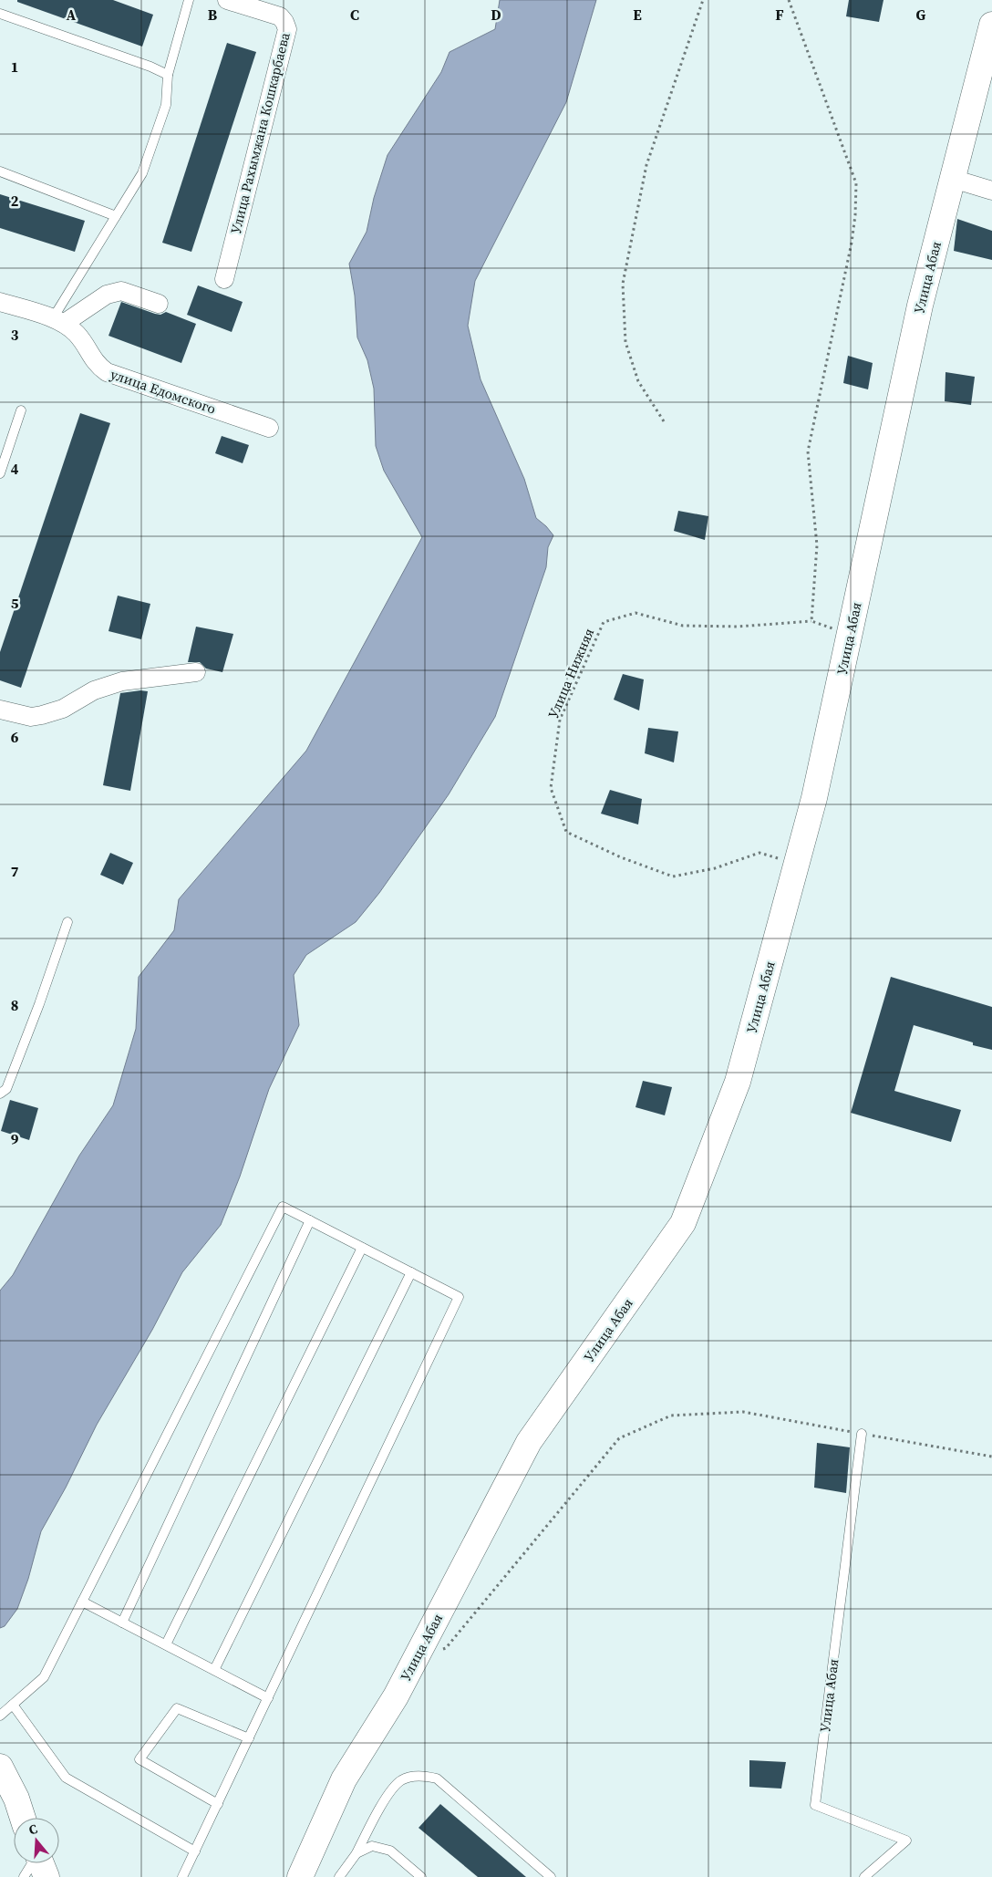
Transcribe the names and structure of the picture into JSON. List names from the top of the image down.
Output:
{
  "streets": {
    "street": ["Улица Рахымжана Кошкарбаева", "Улица Абая", "улица Едомского"],
    "path": ["Улица Нижняя"]
  },
  "crossings": [
    ["Улица Абая", "Улица Нижняя"]
  ],
  "north": "top",
  "grid": {
    "columns": [
      "A",
      "B",
      "C",
      "D",
      "E",
      "F",
      "G"
    ],
    "rows": [
      "1",
      "2",
      "3",
      "4",
      "5",
      "6",
      "7",
      "8",
      "9"
    ]
  }
}
